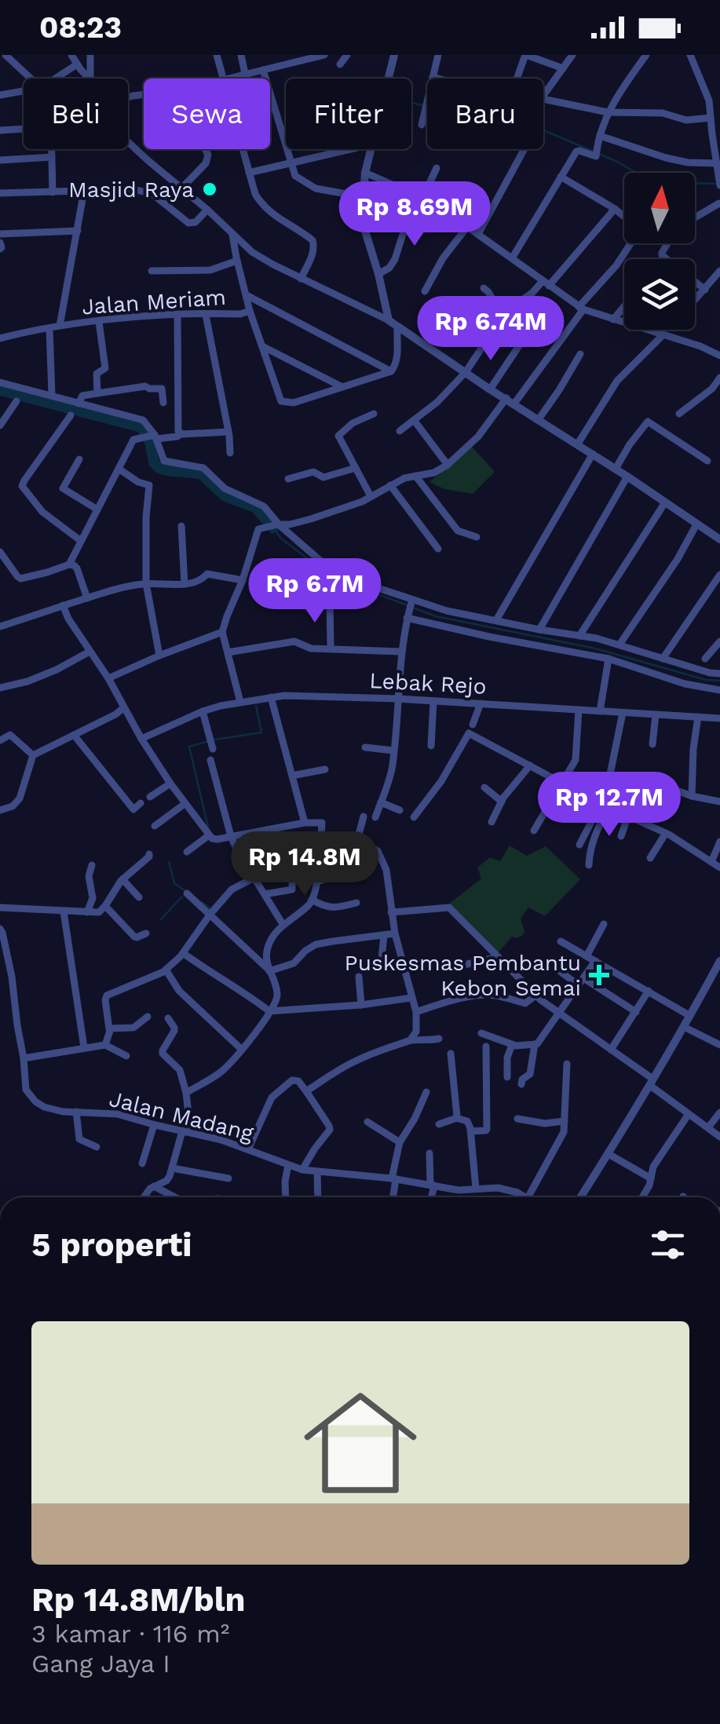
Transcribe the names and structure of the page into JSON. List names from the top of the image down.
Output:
{
  "streets": {
    "street": ["Jalan Meriam", "Lebak Rejo", "Jalan Madang"]
  },
  "places": {
    "other": ["Masjid Raya"],
    "health": ["Puskesmas Pembantu Kebon Semai"]
  },
  "north": "top",
  "page": {
    "status": "08:23",
    "chip": [
      "Beli",
      "Sewa",
      "Filter",
      "Baru"
    ],
    "price": [
      "Rp 8.69M",
      "Rp 6.74M",
      "Rp 6.7M",
      "Rp 12.7M",
      "Rp 14.8M"
    ],
    "heading": "5 properti",
    "list": [
      {
        "name": "Rp 14.8M/bln",
        "note": "3 kamar · 116 m² · Gang Jaya I"
      }
    ]
  }
}
